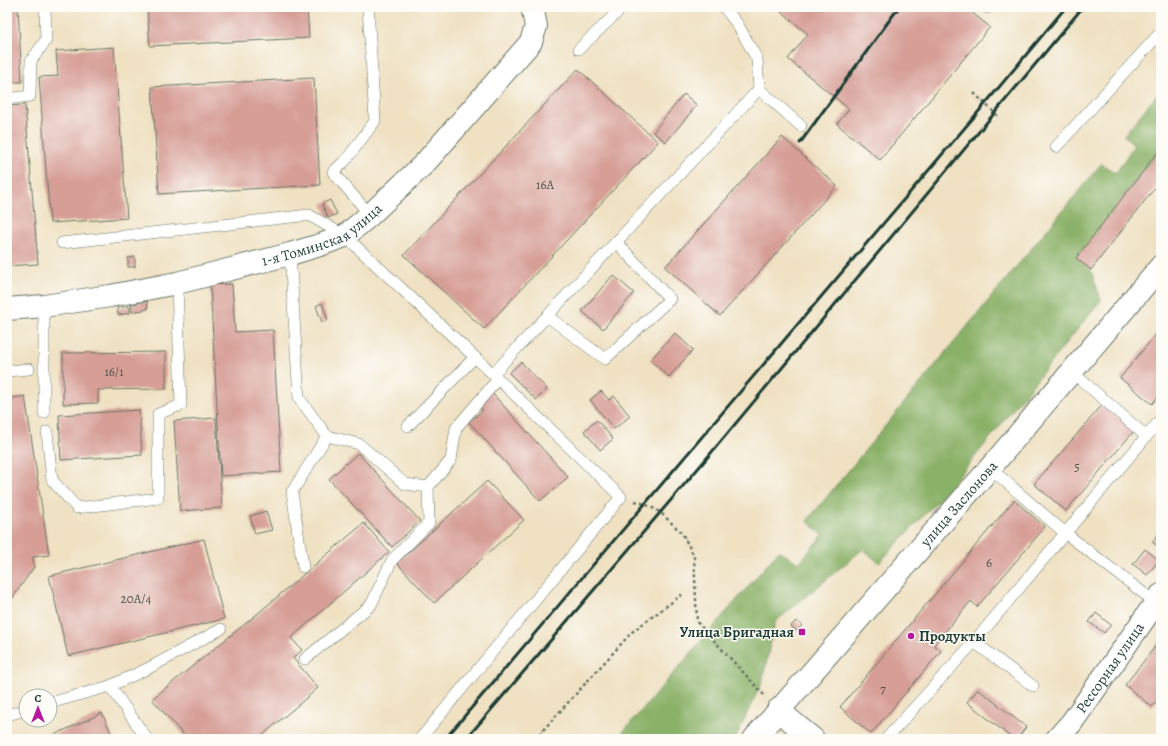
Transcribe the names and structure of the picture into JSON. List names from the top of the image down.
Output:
{
  "streets": {
    "street": ["1-я Томинская улица", "улица Заслонова", "Рессорная улица"]
  },
  "places": {
    "transit": ["Улица Бригадная"],
    "other": ["Продукты"]
  },
  "house_numbers": [
    "16А",
    "16/1",
    "5",
    "6",
    "20А/4",
    "7"
  ],
  "north": "top"
}
